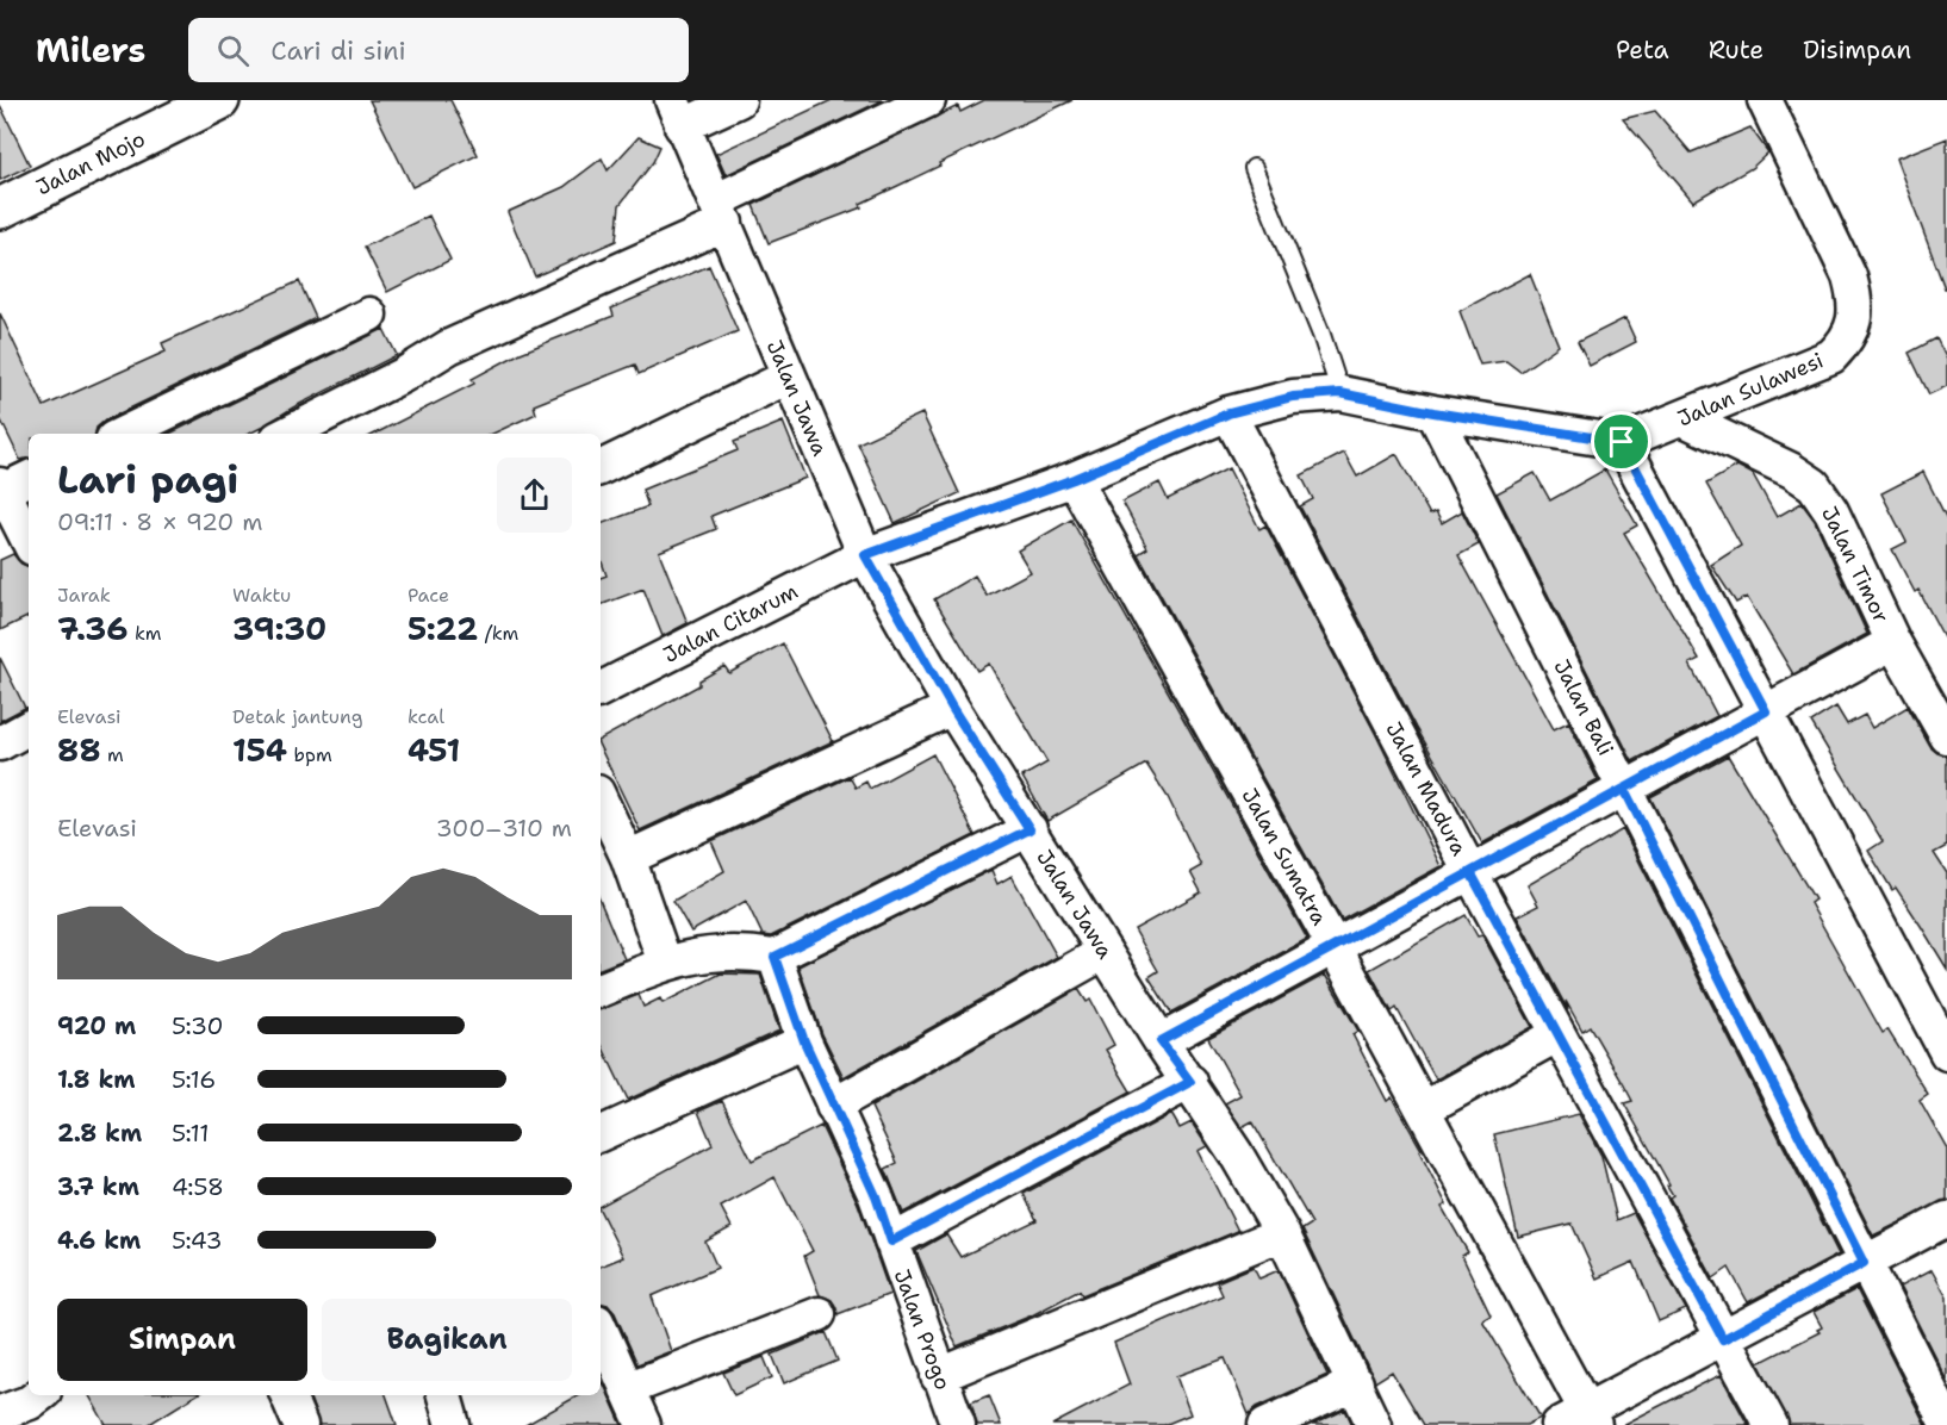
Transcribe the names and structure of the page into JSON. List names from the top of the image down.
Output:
{
  "streets": {
    "street": [
      "Jalan Mojo",
      "Jalan Sulawesi",
      "Jalan Jawa",
      "Jalan Timor",
      "Jalan Citarum",
      "Jalan Bali",
      "Jalan Madura",
      "Jalan Sumatra",
      "Jalan Progo"
    ]
  },
  "crossings": [
    ["Jalan Sulawesi", "Jalan Timor"],
    ["Jalan Jawa", "Jalan Citarum"]
  ],
  "page": {
    "header": "Milers",
    "search": "Cari di sini",
    "nav": ["Peta", "Rute", "Disimpan"],
    "heading": ["Lari pagi", "09:11 · 8 × 920 m"],
    "stats": [
      ["Jarak", "7.36 km"],
      ["Waktu", "39:30"],
      ["Pace", "5:22 /km"],
      ["Elevasi", "88 m"],
      ["Detak jantung", "154 bpm"],
      ["kcal", "451"]
    ],
    "chart": ["Elevasi", "300–310 m"],
    "list": [
      {
        "name": "920 m",
        "note": "5:30"
      },
      {
        "name": "1.8 km",
        "note": "5:16"
      },
      {
        "name": "2.8 km",
        "note": "5:11"
      },
      {
        "name": "3.7 km",
        "note": "4:58"
      },
      {
        "name": "4.6 km",
        "note": "5:43"
      }
    ],
    "buttons": ["Simpan", "Bagikan"]
  }
}
